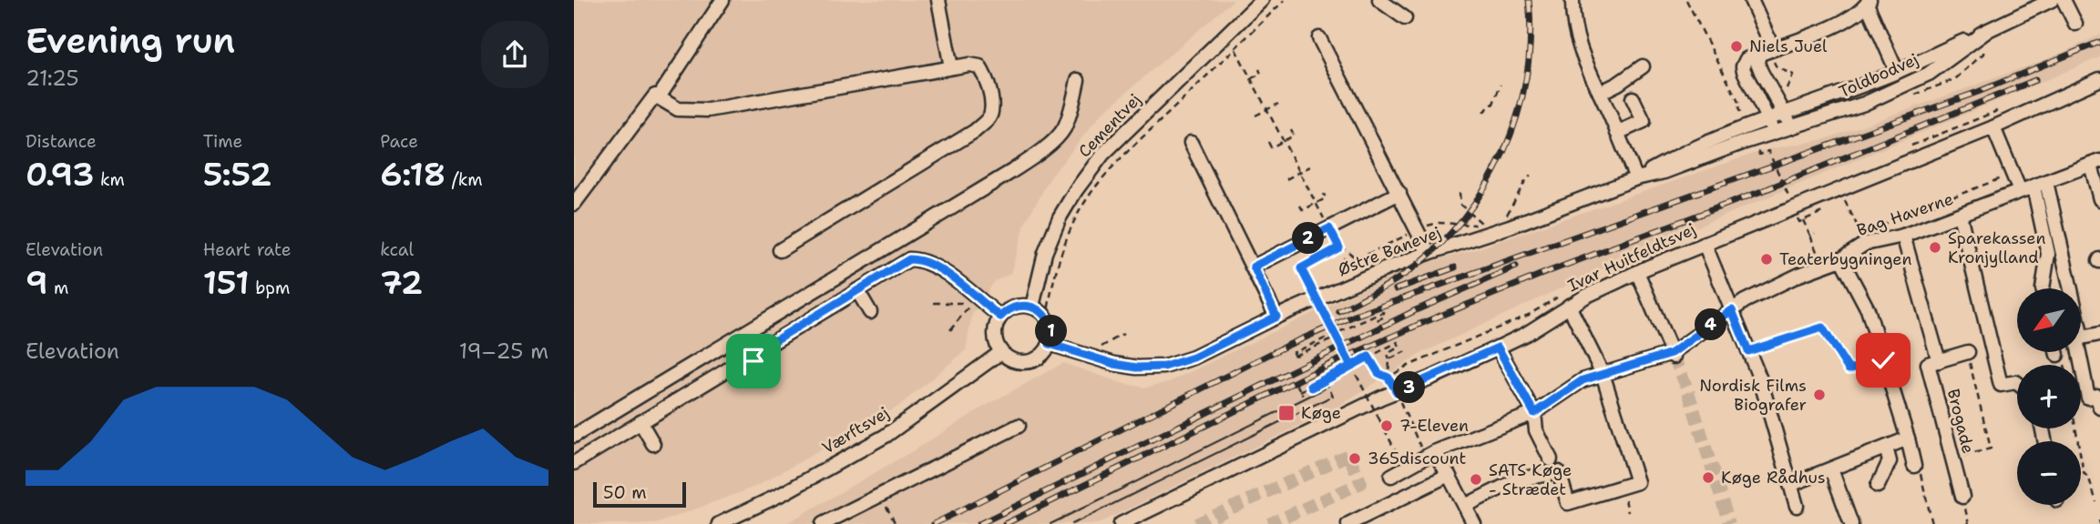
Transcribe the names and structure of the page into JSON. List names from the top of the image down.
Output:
{
  "streets": {
    "street": [
      "Toldbodvej",
      "Cementvej",
      "Bag Haverne",
      "Østre Banevej",
      "Ivar Huitfeldtsvej",
      "Brogade",
      "Værftsvej"
    ]
  },
  "crossings": [
    ["Toldbodvej", "Østre Banevej"],
    ["Cementvej", "Østre Banevej"],
    ["Cementvej", "Værftsvej"],
    ["Østre Banevej", "Værftsvej"]
  ],
  "places": {
    "other": [
      "Niels Juel",
      "Sparekassen Kronjylland",
      "Teaterbygningen",
      "Nordisk Films Biografer",
      "7-Eleven",
      "365discount",
      "Køge Rådhus",
      "SATS Køge - Strædet"
    ],
    "transit": ["Køge"]
  },
  "scale_bar": "50 m",
  "north": "bottom left",
  "page": {
    "heading": ["Evening run", "21:25"],
    "stats": [
      ["Distance", "0.93 km"],
      ["Time", "5:52"],
      ["Pace", "6:18 /km"],
      ["Elevation", "9 m"],
      ["Heart rate", "151 bpm"],
      ["kcal", "72"]
    ],
    "pins": [
      "2",
      "4",
      "1",
      "3"
    ],
    "map_buttons": ["+", "−"],
    "chart": ["Elevation", "19–25 m"],
    "scale": "50 m"
  }
}
